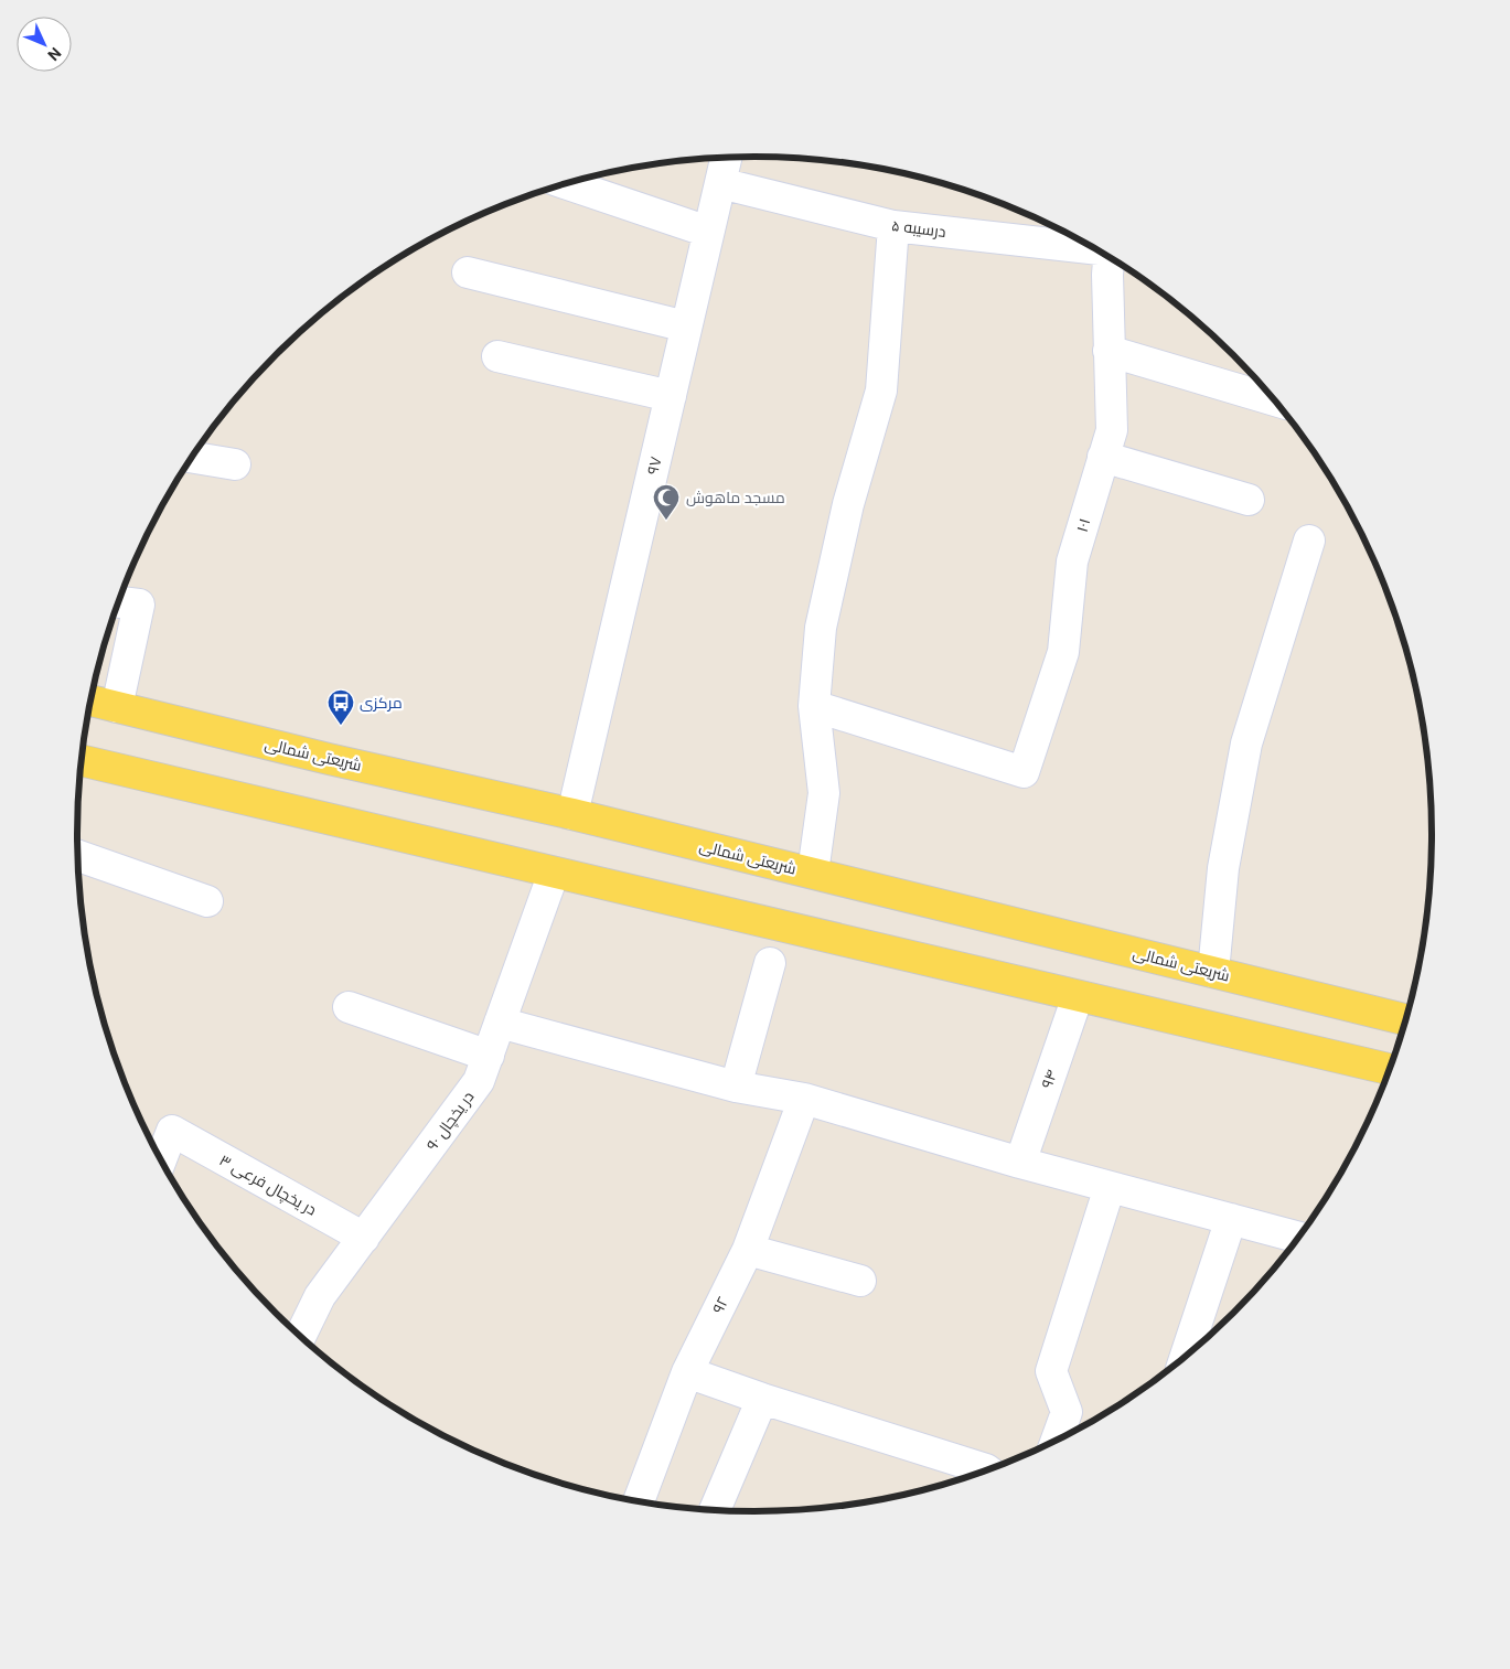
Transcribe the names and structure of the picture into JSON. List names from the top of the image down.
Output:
{
  "streets": {
    "main road": ["شریعتی شمالی"],
    "street": [
      "درسیبه ۵",
      "۹۷",
      "۱۰۱",
      "۹۴",
      "در یخچال ۹۰",
      "در یخچال فرعی ۳",
      "۹۲"
    ]
  },
  "crossings": [
    ["درسیبه ۵", "۹۷"],
    ["۹۷", "شریعتی شمالی"],
    ["در یخچال ۹۰", "در یخچال فرعی ۳"]
  ],
  "places": {
    "mosque": ["مسجد ماهوش"],
    "bus stop": ["مرکزی"]
  },
  "north": "bottom right"
}
